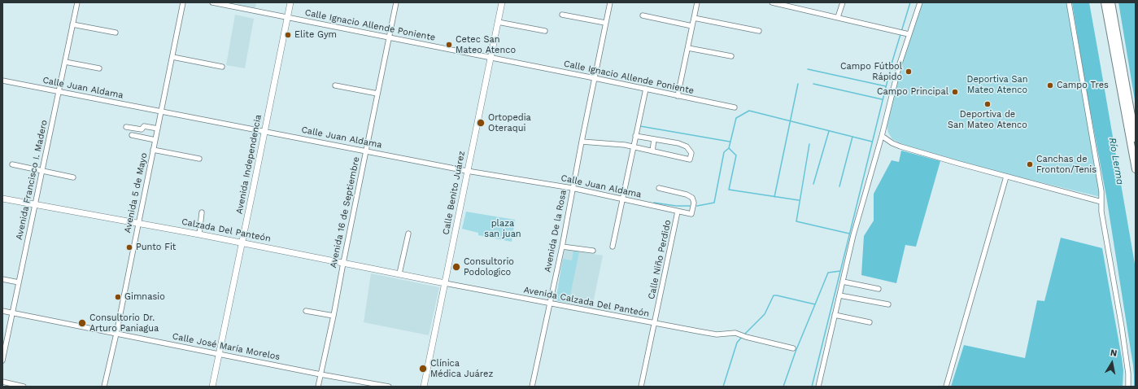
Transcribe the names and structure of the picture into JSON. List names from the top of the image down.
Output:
{
  "streets": {
    "main road": ["Avenida Independencia", "Calle Benito Juárez", "Calzada Del Panteón"],
    "street": [
      "Calle Ignacio Allende Poniente",
      "Calle Juan Aldama",
      "Avenida Francisco I. Madero",
      "Avenida 5 de Mayo",
      "Avenida 16 de Septiembre",
      "Avenida De la Rosa",
      "Calle Niño Perdido",
      "Avenida Calzada Del Panteón",
      "Calle José María Morelos"
    ]
  },
  "crossings": [
    ["Calle Ignacio Allende Poniente", "Avenida Independencia"],
    ["Calle Ignacio Allende Poniente", "Calle Benito Juárez"],
    ["Calle Ignacio Allende Poniente", "Avenida 16 de Septiembre"],
    ["Calle Ignacio Allende Poniente", "Avenida De la Rosa"],
    ["Calle Juan Aldama", "Avenida Independencia"],
    ["Calle Juan Aldama", "Avenida Francisco I. Madero"],
    ["Calle Juan Aldama", "Avenida 5 de Mayo"],
    ["Calle Juan Aldama", "Calle Benito Juárez"],
    ["Calle Juan Aldama", "Avenida 16 de Septiembre"],
    ["Calle Juan Aldama", "Avenida De la Rosa"],
    ["Calle Juan Aldama", "Calle Niño Perdido"],
    ["Avenida Independencia", "Calzada Del Panteón"],
    ["Avenida Independencia", "Calle José María Morelos"],
    ["Avenida Francisco I. Madero", "Calzada Del Panteón"],
    ["Avenida Francisco I. Madero", "Calle José María Morelos"],
    ["Avenida 5 de Mayo", "Calzada Del Panteón"],
    ["Avenida 5 de Mayo", "Calle José María Morelos"],
    ["Calle Benito Juárez", "Calzada Del Panteón"],
    ["Calle Benito Juárez", "Avenida Calzada Del Panteón"],
    ["Avenida 16 de Septiembre", "Calzada Del Panteón"],
    ["Avenida 16 de Septiembre", "Calle José María Morelos"],
    ["Calzada Del Panteón", "Avenida Calzada Del Panteón"],
    ["Avenida De la Rosa", "Avenida Calzada Del Panteón"],
    ["Calle Niño Perdido", "Avenida Calzada Del Panteón"]
  ],
  "water": ["Río Lerma"],
  "parks": ["Deportiva San Mateo Atenco", "plaza san juan"],
  "places": [
    "Elite Gym",
    "Cetec San Mateo Atenco",
    "Campo Fútbol Rápido",
    "Campo Tres",
    "Campo Principal",
    "Deportiva de San Mateo Atenco",
    "Ortopedia Oteraqui",
    "Canchas de Fronton/Tenis",
    "Punto Fit",
    "Consultorio Podologico",
    "Gimnasio",
    "Consultorio Dr. Arturo Paniagua",
    "Clínica Médica Juárez"
  ],
  "north": "top"
}
